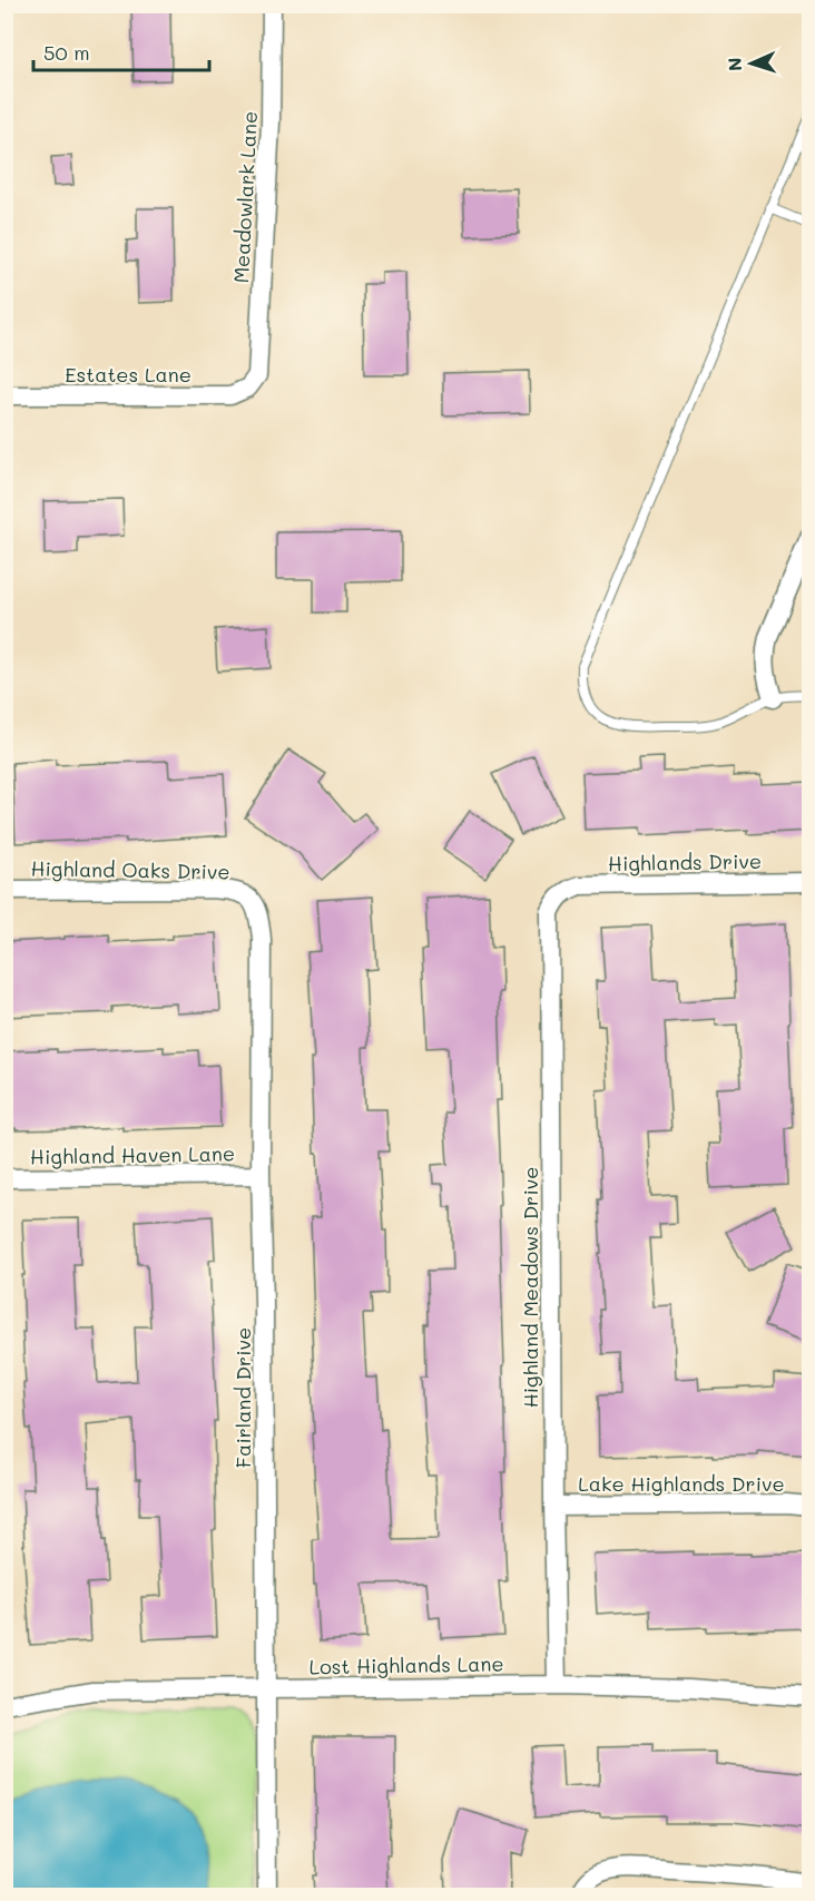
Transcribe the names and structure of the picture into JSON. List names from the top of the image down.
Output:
{
  "streets": {
    "street": [
      "Meadowlark Lane",
      "Estates Lane",
      "Highlands Drive",
      "Highland Oaks Drive",
      "Highland Haven Lane",
      "Highland Meadows Drive",
      "Fairland Drive",
      "Lake Highlands Drive",
      "Lost Highlands Lane"
    ]
  },
  "crossings": [
    ["Meadowlark Lane", "Estates Lane"],
    ["Highlands Drive", "Highland Meadows Drive"],
    ["Highland Oaks Drive", "Fairland Drive"],
    ["Highland Haven Lane", "Fairland Drive"],
    ["Highland Meadows Drive", "Lake Highlands Drive"],
    ["Highland Meadows Drive", "Lost Highlands Lane"],
    ["Fairland Drive", "Lost Highlands Lane"]
  ],
  "scale_bar": "50 m",
  "north": "left"
}
